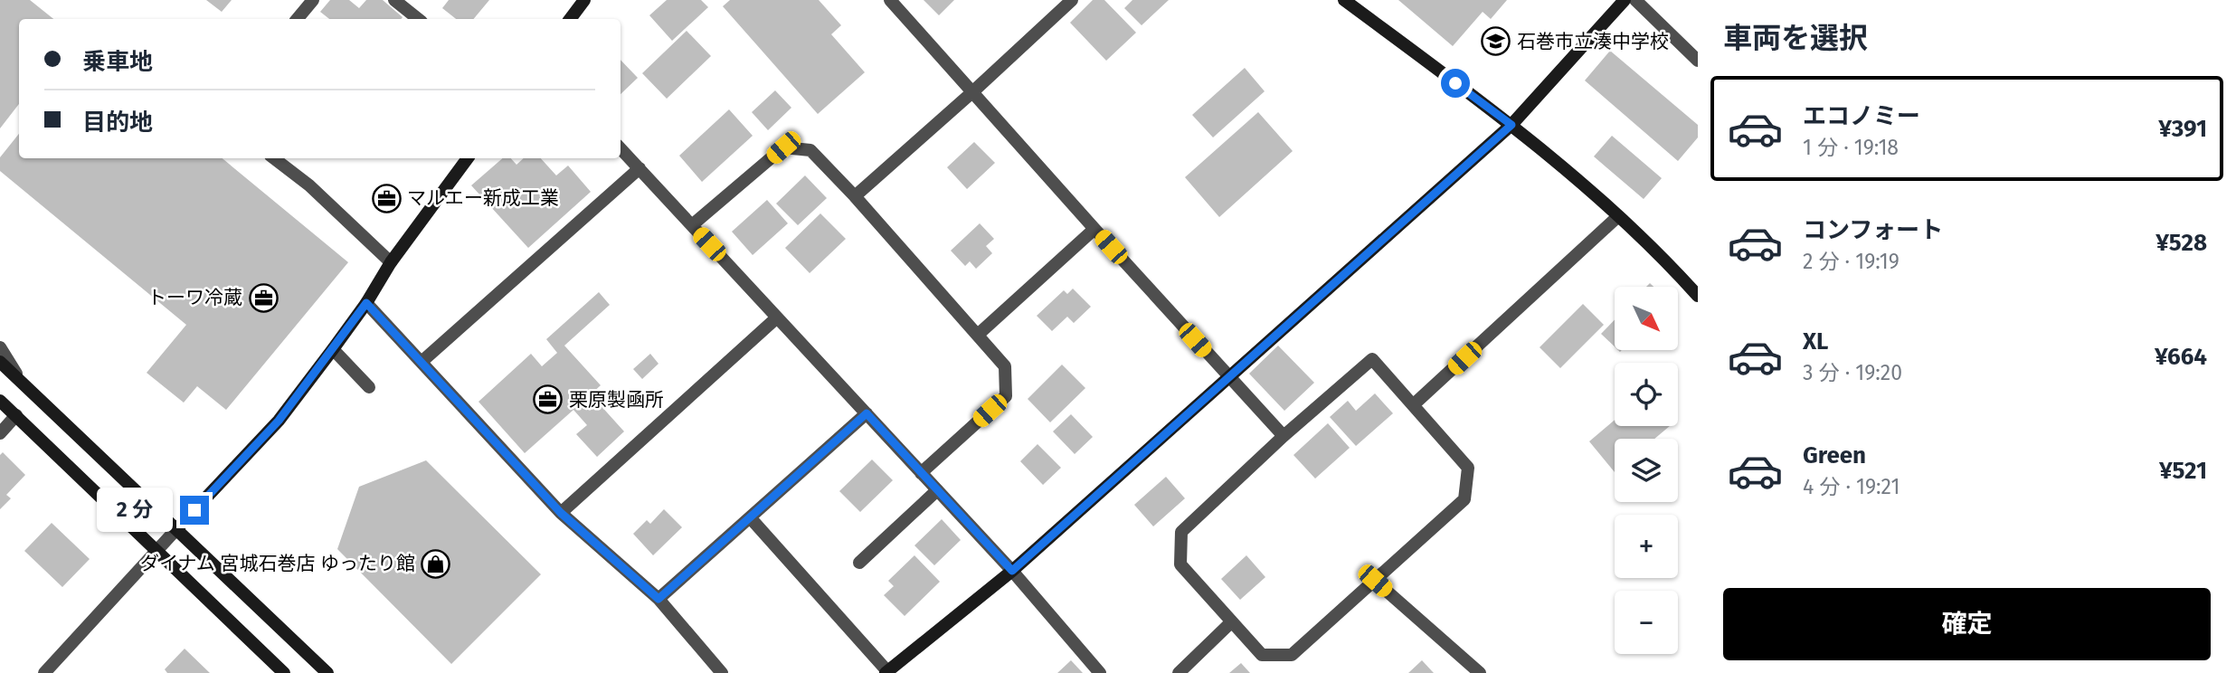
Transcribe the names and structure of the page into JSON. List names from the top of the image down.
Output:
{
  "places": {
    "school or university": ["石巻市立湊中学校"],
    "office": ["マルエー新成工業", "トーワ冷蔵", "栗原製凾所"],
    "shop": ["ダイナム 宮城石巻店 ゆったり館"]
  },
  "north": "bottom right",
  "page": {
    "heading": "車両を選択",
    "banner": ["乗車地", "目的地"],
    "list": [
      {
        "name": "エコノミー",
        "note": "1 分 · 19:18",
        "value": "¥391"
      },
      {
        "name": "コンフォート",
        "note": "2 分 · 19:19",
        "value": "¥528"
      },
      {
        "name": "XL",
        "note": "3 分 · 19:20",
        "value": "¥664"
      },
      {
        "name": "Green",
        "note": "4 分 · 19:21",
        "value": "¥521"
      }
    ],
    "map_buttons": ["+", "−"],
    "bubble": "2 分",
    "buttons": "確定"
  }
}
